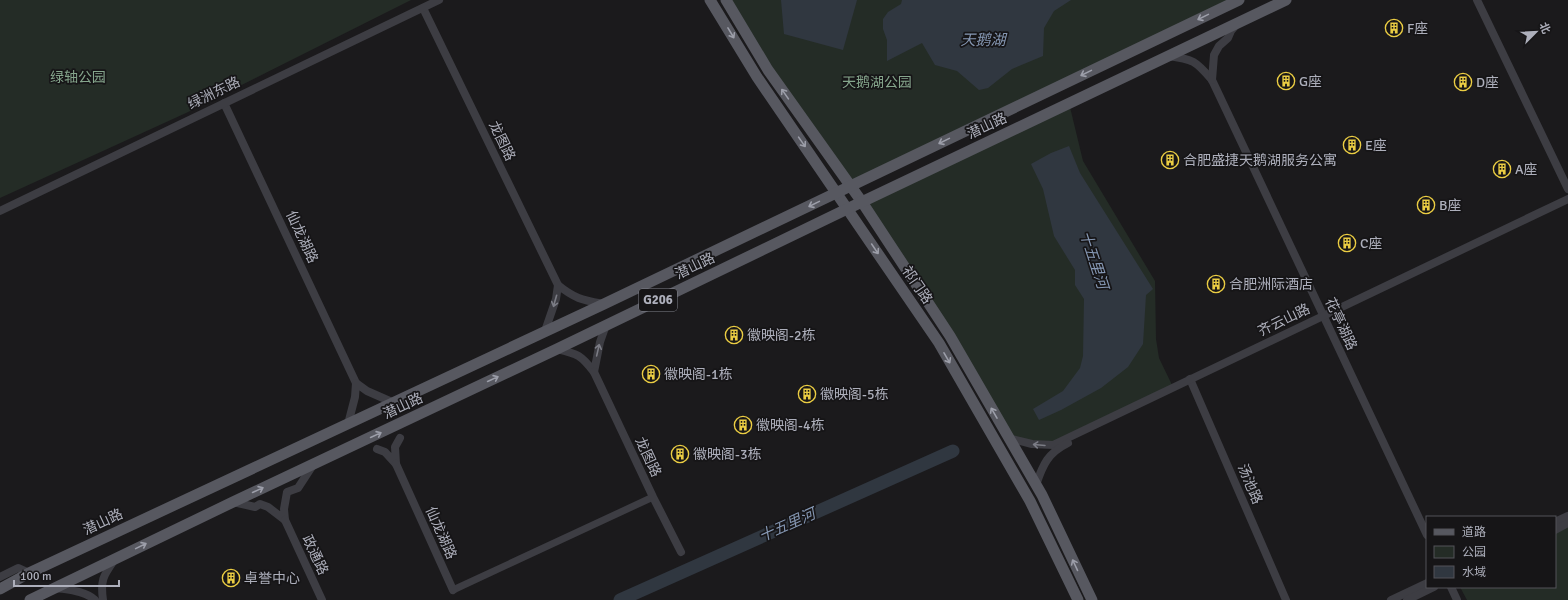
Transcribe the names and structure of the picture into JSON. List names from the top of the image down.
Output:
{
  "streets": {
    "main road": ["潜山路", "祁门路", "G206"],
    "street": [
      "绿洲东路",
      "龙图路",
      "仙龙湖路",
      "齐云山路",
      "花亭湖路",
      "汤池路",
      "政通路"
    ]
  },
  "crossings": [
    ["绿洲东路", "龙图路"],
    ["绿洲东路", "仙龙湖路"],
    ["潜山路", "龙图路"],
    ["潜山路", "祁门路"],
    ["潜山路", "花亭湖路"],
    ["祁门路", "齐云山路"],
    ["齐云山路", "花亭湖路"],
    ["齐云山路", "汤池路"]
  ],
  "water": ["天鹅湖", "十五里河"],
  "parks": ["绿轴公园", "天鹅湖公园"],
  "places": {
    "building": [
      "F座",
      "G座",
      "D座",
      "E座",
      "合肥盛捷天鹅湖服务公寓",
      "A座",
      "B座",
      "C座",
      "合肥洲际酒店",
      "徽映阁-2栋",
      "徽映阁-1栋",
      "徽映阁-5栋",
      "徽映阁-4栋",
      "徽映阁-3栋",
      "卓誉中心"
    ]
  },
  "legend": ["道路", "公园", "水域"],
  "scale_bar": "100 m",
  "north": "top right"
}
